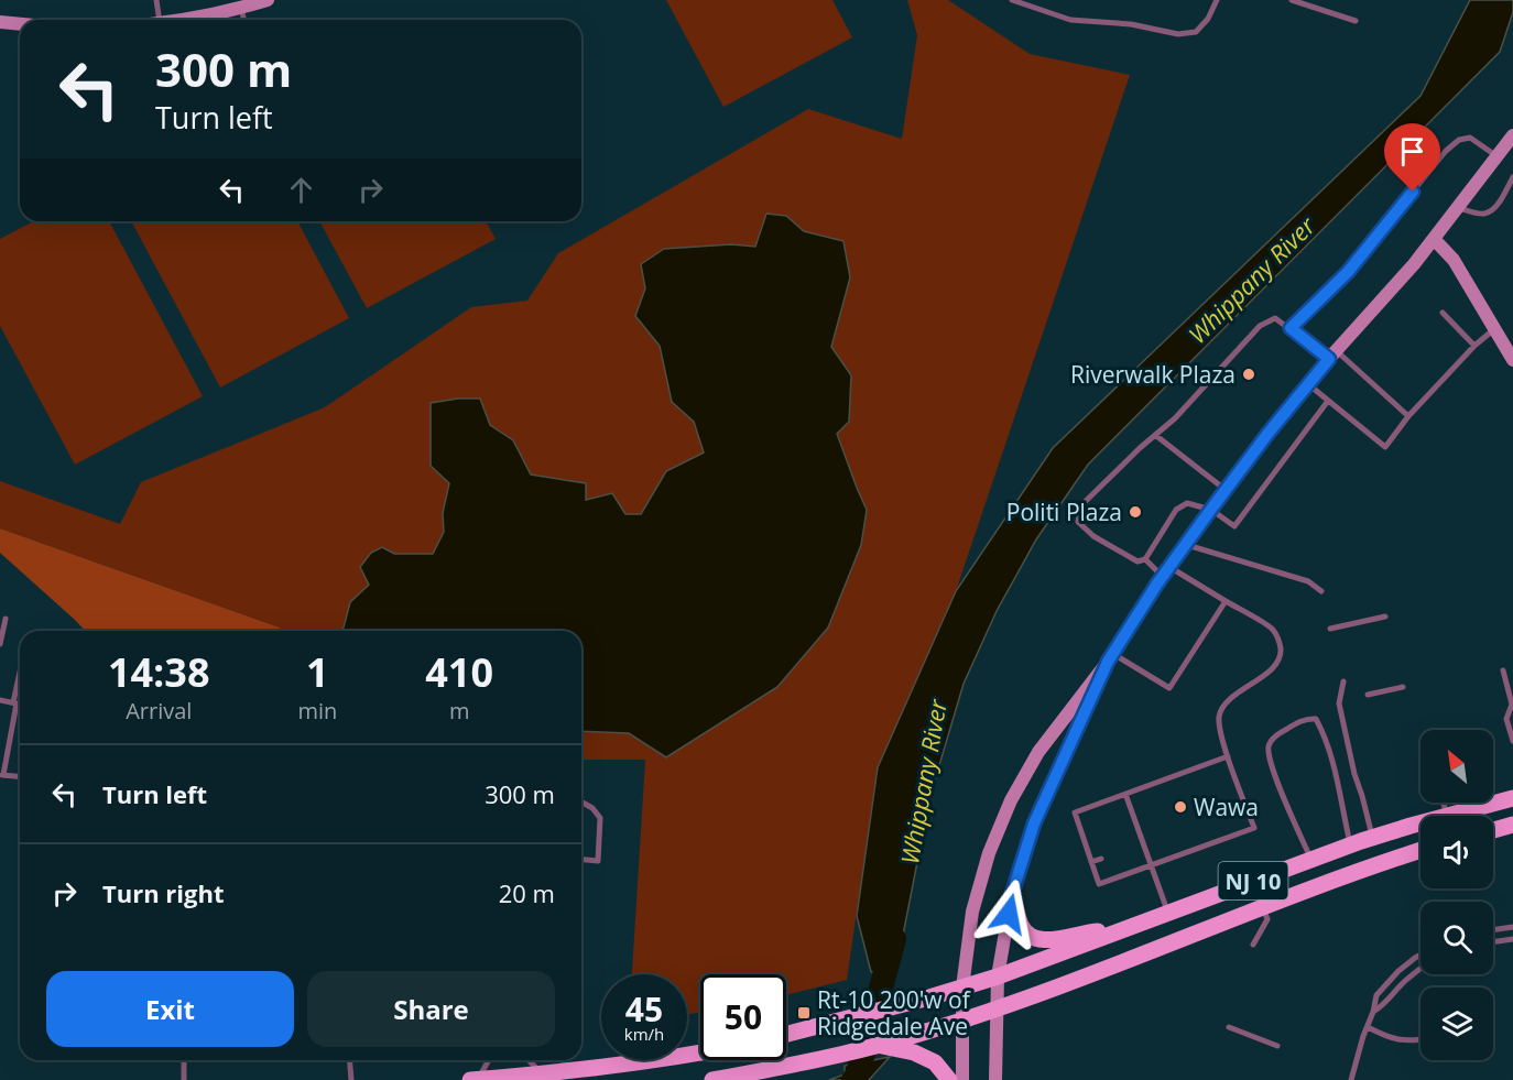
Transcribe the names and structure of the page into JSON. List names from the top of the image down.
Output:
{
  "streets": {
    "main road": ["NJ 10"]
  },
  "water": ["Whippany River"],
  "places": {
    "other": ["Riverwalk Plaza", "Politi Plaza", "Wawa"],
    "transit": ["Rt-10 200'w of Ridgedale Ave"]
  },
  "north": "top left",
  "page": {
    "turn": ["300 m", "Turn left"],
    "eta": [
      "14:38",
      "Arrival",
      "1",
      "min",
      "410",
      "m"
    ],
    "list": [
      {
        "name": "Turn left",
        "value": "300 m"
      },
      {
        "name": "Turn right",
        "value": "20 m"
      }
    ],
    "buttons": ["Exit", "Share"],
    "speed": "45 km/h",
    "limit": "50"
  }
}
